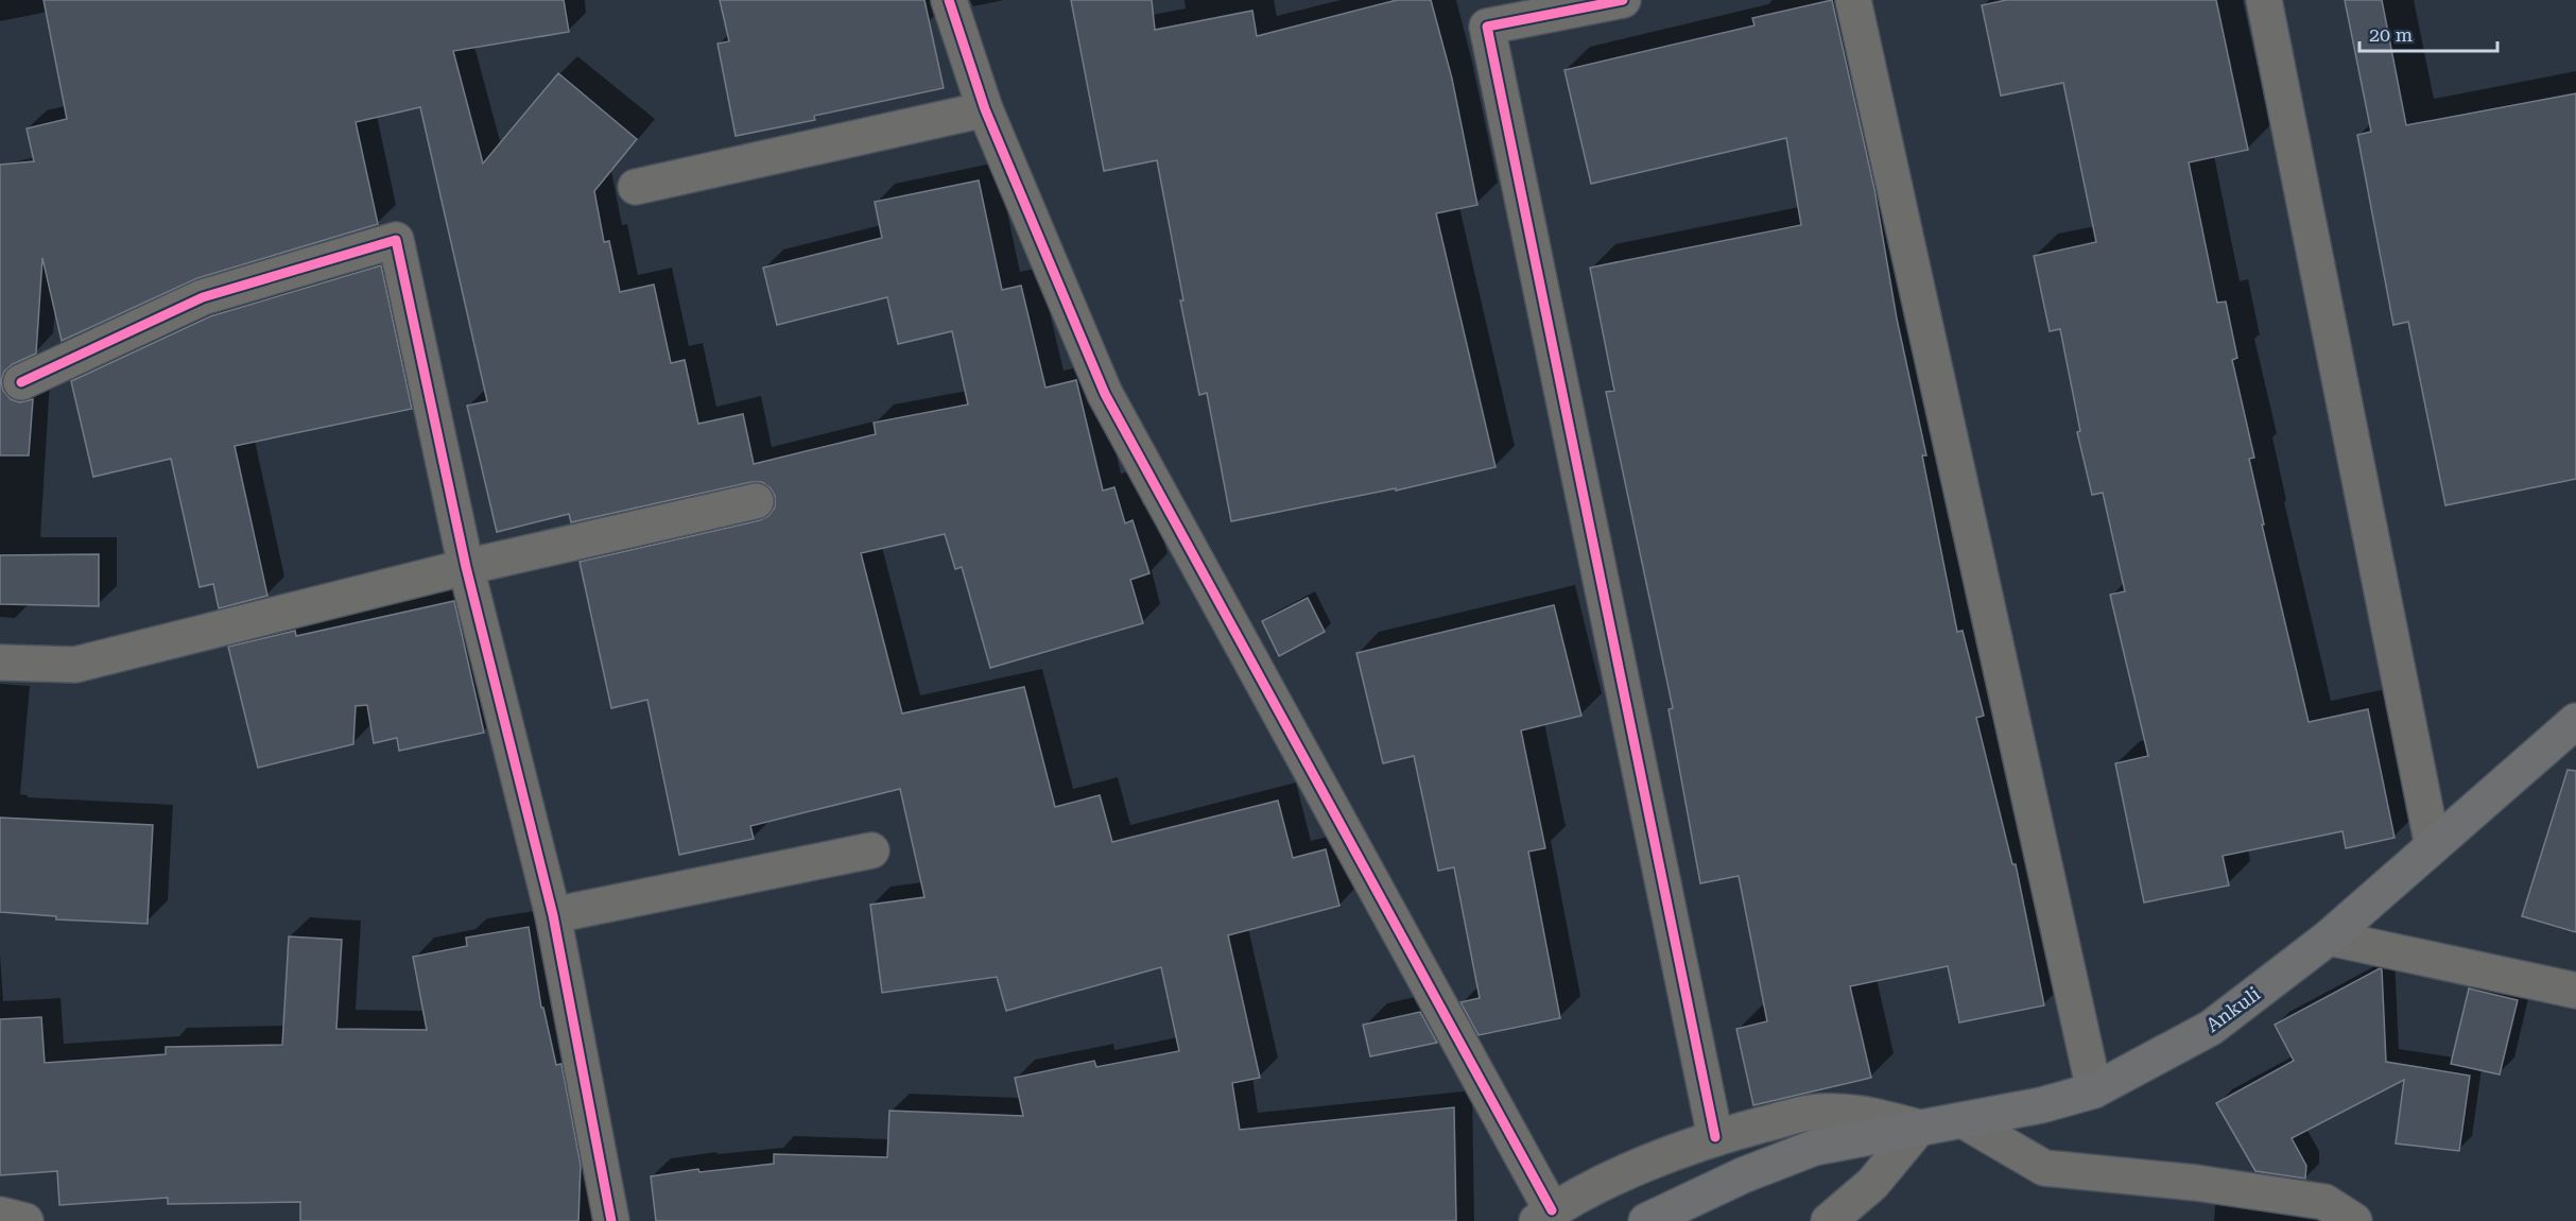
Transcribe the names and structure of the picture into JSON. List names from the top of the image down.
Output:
{
  "streets": {
    "main road": ["Ankuli"]
  },
  "scale_bar": "20 m"
}
